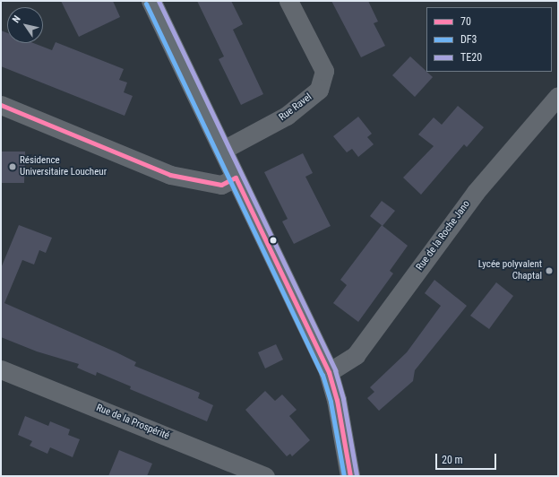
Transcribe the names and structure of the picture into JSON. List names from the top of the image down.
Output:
{
  "streets": {
    "street": ["Rue Ravel", "Rue de la Roche Jano", "Rue de la Prospérité"]
  },
  "places": ["Résidence Universitaire Loucheur", "Lycée polyvalent Chaptal"],
  "lines": ["transit line TE20", "transit line DF3", "transit line 70"],
  "legend": ["70", "DF3", "TE20"],
  "scale_bar": "20 m",
  "north": "top left"
}
